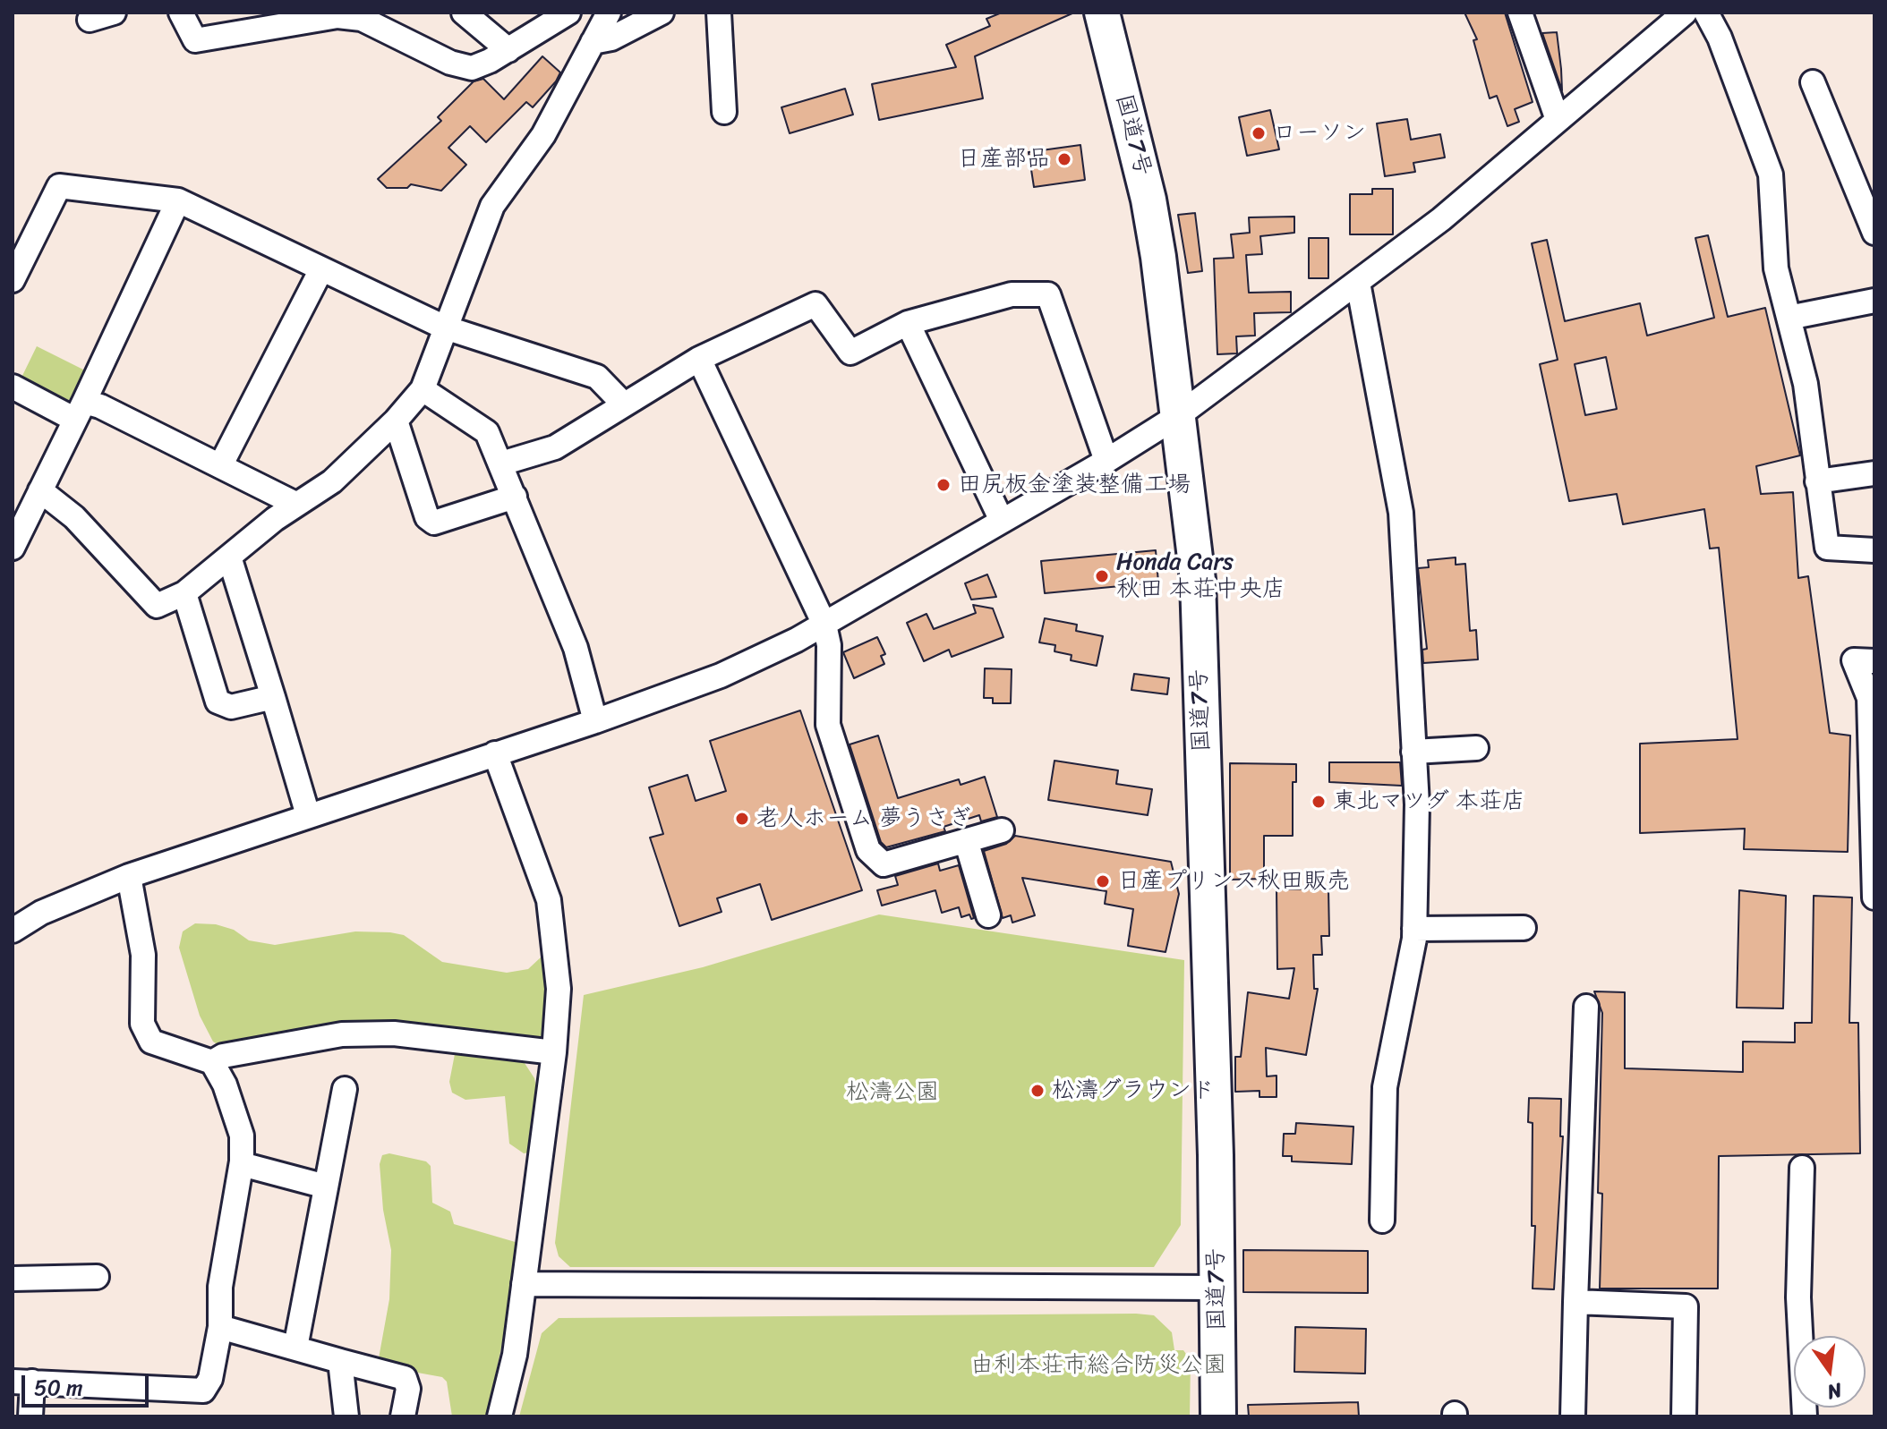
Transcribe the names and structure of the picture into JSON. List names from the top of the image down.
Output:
{
  "streets": {
    "highway": ["国道7号"]
  },
  "parks": ["松濤公園", "由利本荘市総合防災公園"],
  "places": [
    "ローソン",
    "日産部品",
    "田尻板金塗装整備工場",
    "Honda Cars 秋田 本荘中央店",
    "東北マツダ 本荘店",
    "老人ホーム 夢うさぎ",
    "日産プリンス秋田販売",
    "松濤グラウンド"
  ],
  "scale_bar": "50 m",
  "north": "bottom"
}
